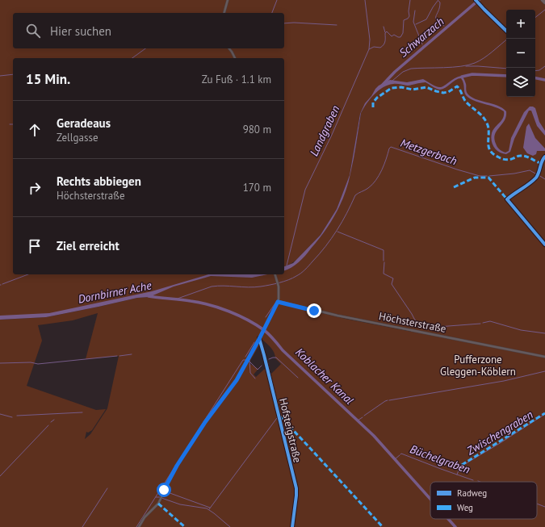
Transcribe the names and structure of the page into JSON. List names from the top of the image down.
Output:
{
  "streets": {
    "main road": ["Höchsterstraße"],
    "street": ["Hofsteigstraße"]
  },
  "water": [
    "Schwarzach",
    "Landgraben",
    "Metzgerbach",
    "Dornbirner Ache",
    "Koblacher Kanal",
    "Zwischengraben",
    "Büchelgraben"
  ],
  "parks": ["Pufferzone Gleggen-Köblern"],
  "legend": ["Radweg", "Weg"],
  "page": {
    "map_buttons": ["+", "−"],
    "search": "Hier suchen",
    "heading": ["15 Min.", "Zu Fuß · 1.1 km"],
    "list": [
      ["Geradeaus", "Zellgasse", "980 m"],
      ["Rechts abbiegen", "Höchsterstraße", "170 m"],
      "Ziel erreicht"
    ]
  }
}
